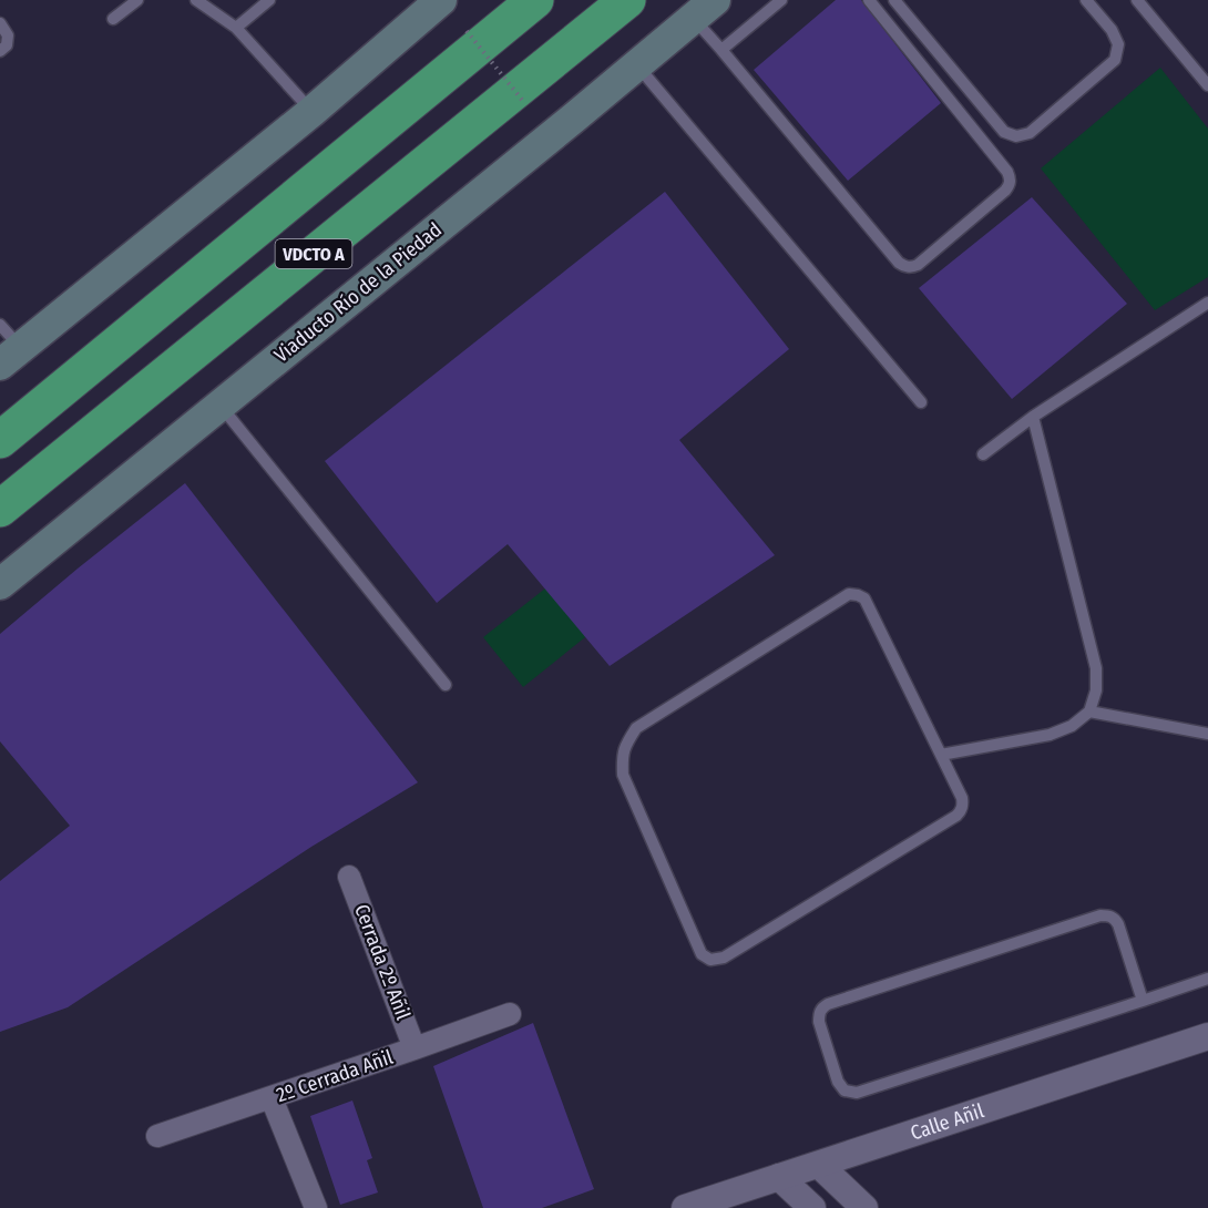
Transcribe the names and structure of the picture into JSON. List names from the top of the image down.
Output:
{
  "streets": {
    "highway": ["VDCTO A"],
    "main road": ["Viaducto Río de la Piedad"],
    "street": ["Cerrada 2º Añil", "2º Cerrada Añil", "Calle Añil"]
  },
  "crossings": [
    ["Cerrada 2º Añil", "2º Cerrada Añil"]
  ]
}
